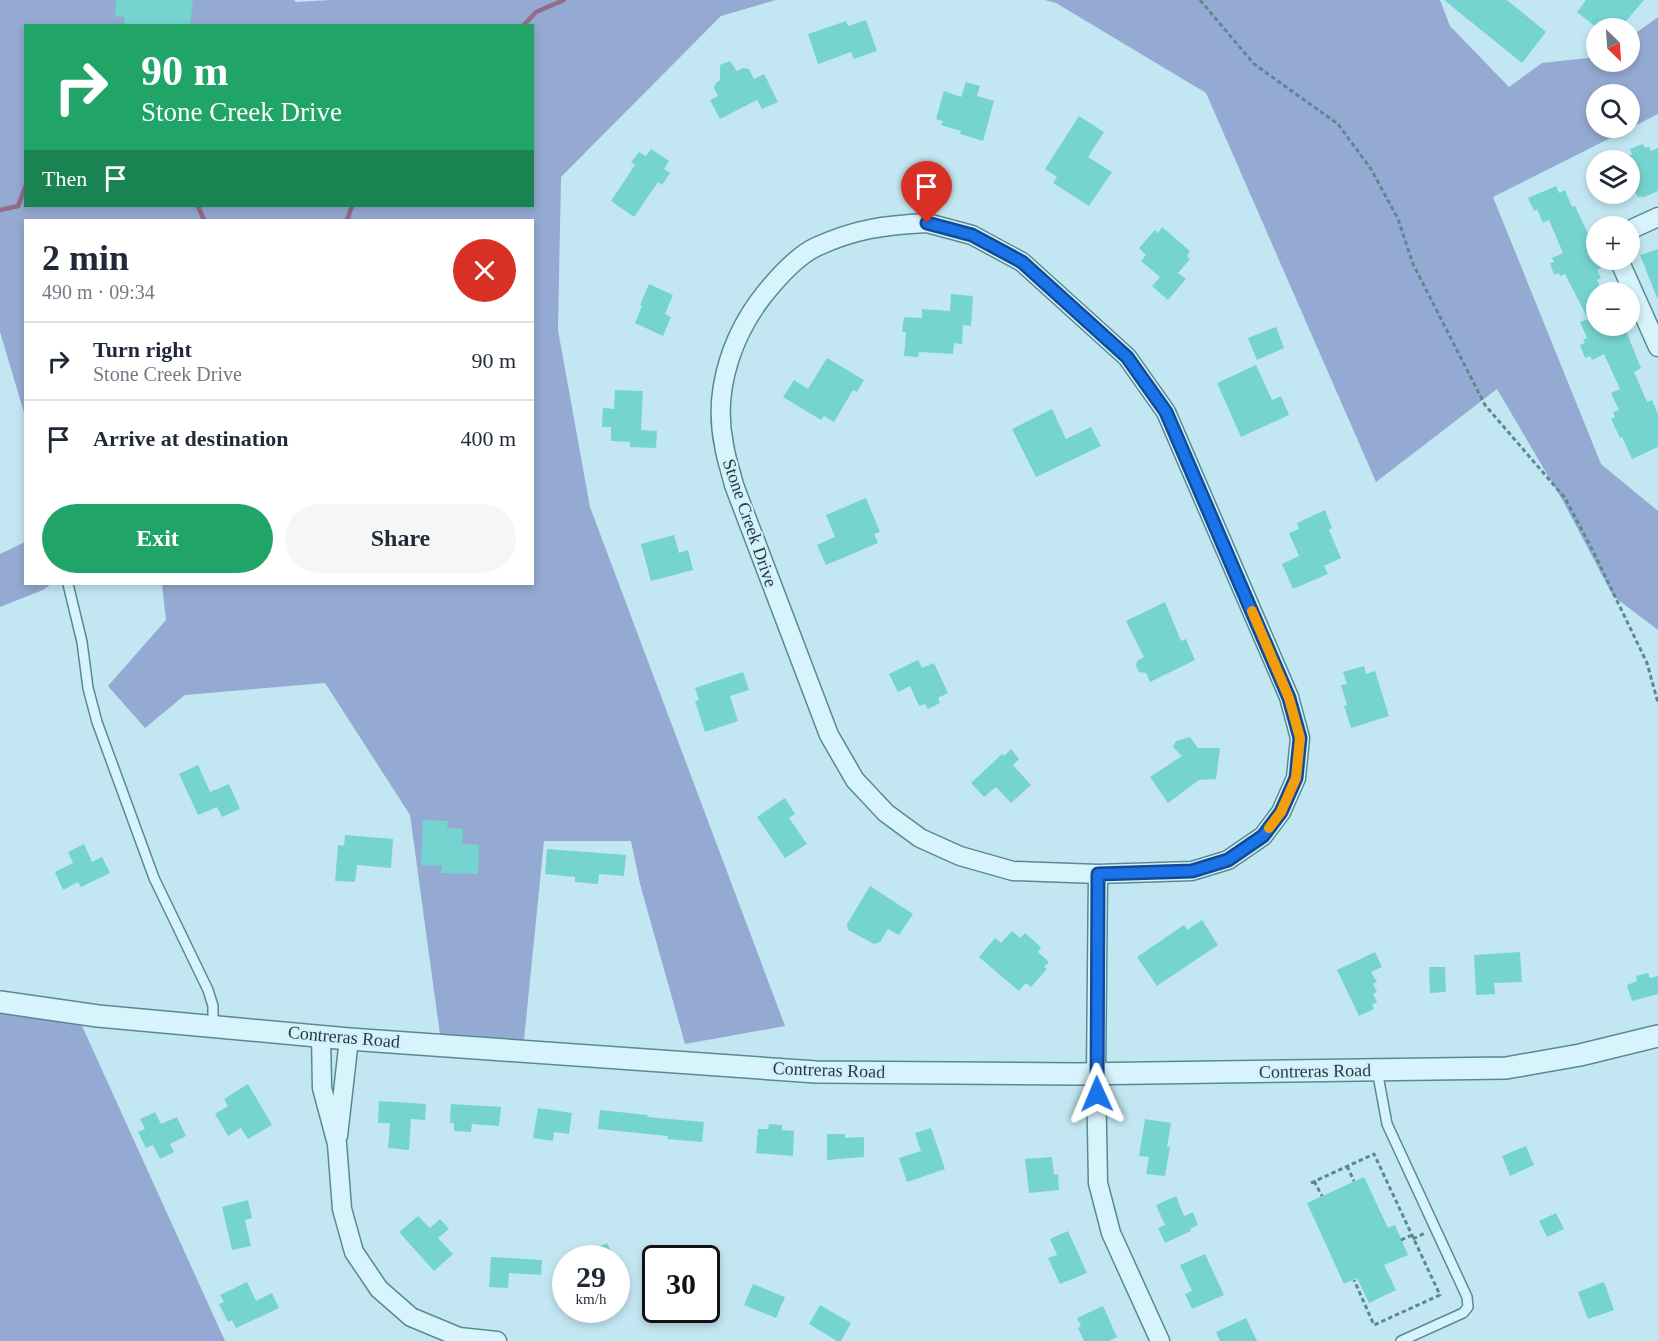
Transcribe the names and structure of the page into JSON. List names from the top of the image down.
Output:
{
  "streets": {
    "street": ["Stone Creek Drive", "Contreras Road"]
  },
  "north": "bottom right",
  "page": {
    "map_buttons": ["+", "−"],
    "turn": ["90 m", "Stone Creek Drive"],
    "then": "Then",
    "heading": ["2 min", "490 m · 09:34"],
    "list": [
      {
        "name": "Turn right",
        "note": "Stone Creek Drive",
        "value": "90 m"
      },
      {
        "name": "Arrive at destination",
        "value": "400 m"
      }
    ],
    "buttons": ["Exit", "Share"],
    "speed": "29 km/h",
    "limit": "30"
  }
}
